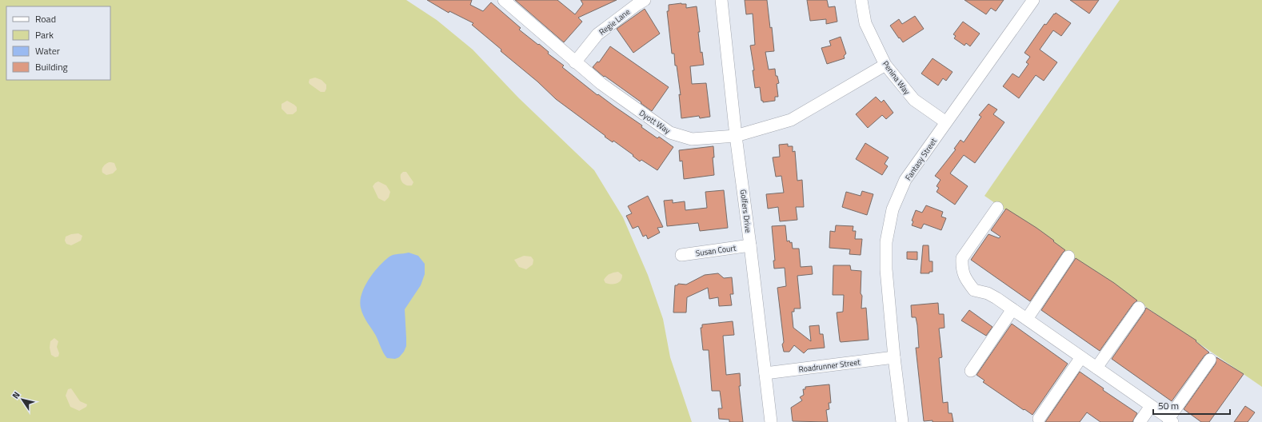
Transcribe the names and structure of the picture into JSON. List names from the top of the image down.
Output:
{
  "streets": {
    "street": [
      "Regie Lane",
      "Penina Way",
      "Dyott Way",
      "Fantasy Street",
      "Golfers Drive",
      "Susan Court",
      "Roadrunner Street"
    ]
  },
  "crossings": [
    ["Regie Lane", "Dyott Way"],
    ["Penina Way", "Dyott Way"],
    ["Penina Way", "Fantasy Street"],
    ["Dyott Way", "Golfers Drive"],
    ["Fantasy Street", "Roadrunner Street"],
    ["Golfers Drive", "Susan Court"],
    ["Golfers Drive", "Roadrunner Street"]
  ],
  "legend": [
    "Road",
    "Park",
    "Water",
    "Building"
  ],
  "scale_bar": "50 m",
  "north": "top left"
}
